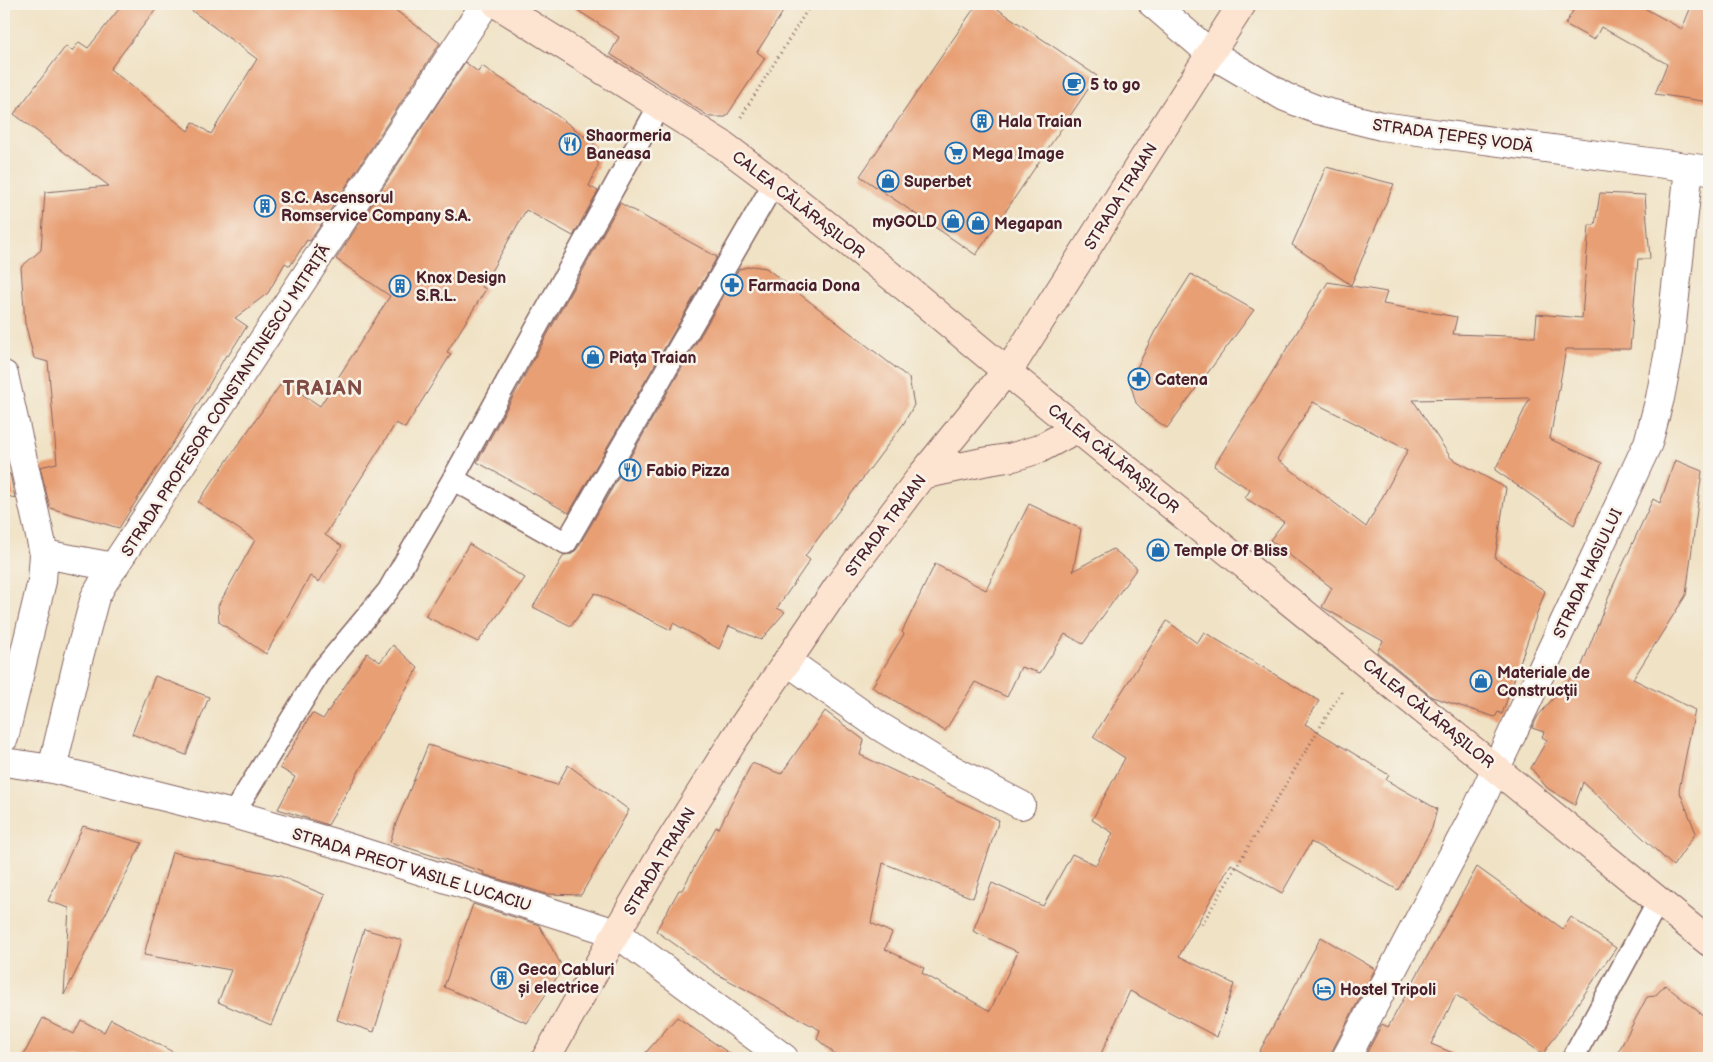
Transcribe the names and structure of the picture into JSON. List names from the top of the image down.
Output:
{
  "streets": {
    "main road": ["STRADA TRAIAN", "CALEA CĂLĂRAȘILOR"],
    "street": [
      "STRADA ȚEPEȘ VODĂ",
      "STRADA PROFESOR CONSTANTINESCU MITRIȚĂ",
      "STRADA HAGIULUI",
      "STRADA PREOT VASILE LUCACIU"
    ]
  },
  "crossings": [
    ["STRADA ȚEPEȘ VODĂ", "STRADA TRAIAN"],
    ["STRADA ȚEPEȘ VODĂ", "STRADA HAGIULUI"],
    ["STRADA TRAIAN", "CALEA CĂLĂRAȘILOR"],
    ["STRADA TRAIAN", "STRADA PREOT VASILE LUCACIU"],
    ["CALEA CĂLĂRAȘILOR", "STRADA HAGIULUI"],
    ["STRADA PROFESOR CONSTANTINESCU MITRIȚĂ", "STRADA PREOT VASILE LUCACIU"]
  ],
  "districts": ["TRAIAN"],
  "places": {
    "cafe": ["5 to go"],
    "building": [
      "Hala Traian",
      "S.C. Ascensorul Romservice Company S.A.",
      "Knox Design S.R.L.",
      "Geca Cabluri și electrice"
    ],
    "restaurant": ["Shaormeria Baneasa", "Fabio Pizza"],
    "supermarket": ["Mega Image"],
    "shop": [
      "Superbet",
      "myGOLD",
      "Megapan",
      "Piața Traian",
      "Temple Of Bliss",
      "Materiale de Construcții"
    ],
    "pharmacy": ["Farmacia Dona", "Catena"],
    "hotel": ["Hostel Tripoli"]
  }
}
